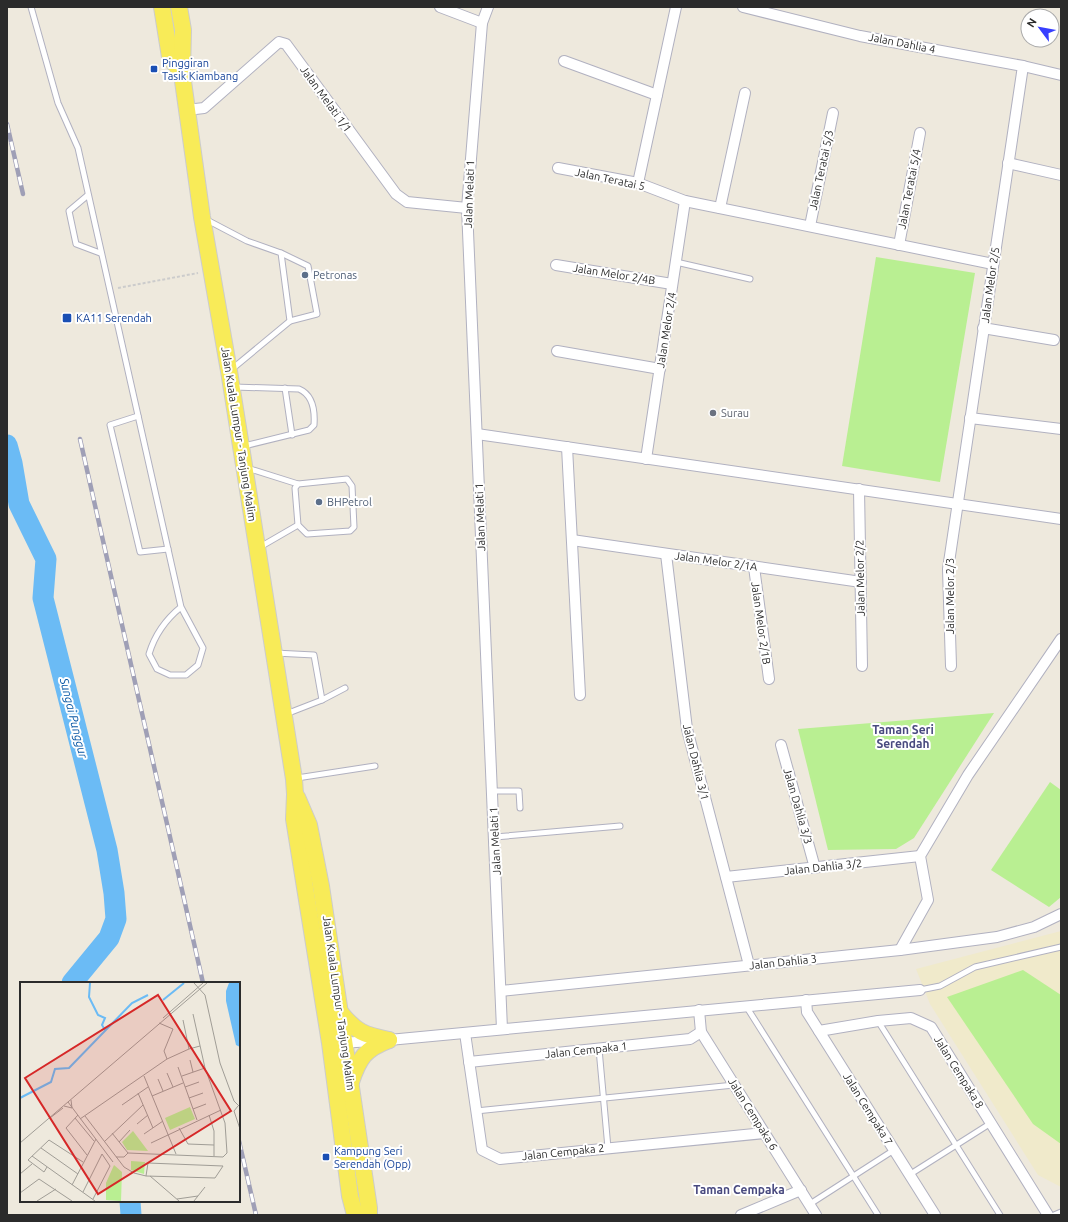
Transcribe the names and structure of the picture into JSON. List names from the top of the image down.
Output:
{
  "streets": {
    "main road": ["Jalan Kuala Lumpur - Tanjung Malim"],
    "street": [
      "Jalan Dahlia 4",
      "Jalan Melati 1/1",
      "Jalan Teratai 5/3",
      "Jalan Teratai 5",
      "Jalan Teratai 5/4",
      "Jalan Melati 1",
      "Jalan Melor 2/4B",
      "Jalan Melor 2/5",
      "Jalan Melor 2/4",
      "Jalan Melor 2/1A",
      "Jalan Melor 2/2",
      "Jalan Melor 2/3",
      "Jalan Melor 2/1B",
      "Jalan Dahlia 3/1",
      "Jalan Dahlia 3/3",
      "Jalan Dahlia 3/2",
      "Jalan Dahlia 3",
      "Jalan Cempaka 1",
      "Jalan Cempaka 8",
      "Jalan Cempaka 7",
      "Jalan Cempaka 6",
      "Jalan Cempaka 2"
    ]
  },
  "crossings": [
    ["Jalan Dahlia 4", "Jalan Melor 2/5"],
    ["Jalan Melati 1/1", "Jalan Melati 1"],
    ["Jalan Melati 1/1", "Jalan Kuala Lumpur - Tanjung Malim"],
    ["Jalan Teratai 5/3", "Jalan Teratai 5"],
    ["Jalan Teratai 5", "Jalan Teratai 5/4"],
    ["Jalan Teratai 5", "Jalan Melor 2/5"],
    ["Jalan Teratai 5", "Jalan Melor 2/4"],
    ["Jalan Melati 1", "Jalan Dahlia 3"],
    ["Jalan Melor 2/4B", "Jalan Melor 2/4"],
    ["Jalan Melor 2/5", "Jalan Melor 2/3"],
    ["Jalan Melor 2/1A", "Jalan Melor 2/2"],
    ["Jalan Melor 2/1A", "Jalan Melor 2/1B"],
    ["Jalan Melor 2/1A", "Jalan Dahlia 3/1"],
    ["Jalan Dahlia 3/1", "Jalan Dahlia 3/2"],
    ["Jalan Dahlia 3/1", "Jalan Dahlia 3"],
    ["Jalan Dahlia 3/3", "Jalan Dahlia 3/2"],
    ["Jalan Cempaka 1", "Jalan Cempaka 6"],
    ["Jalan Cempaka 1", "Jalan Cempaka 2"],
    ["Jalan Cempaka 8", "Jalan Cempaka 7"],
    ["Jalan Cempaka 6", "Jalan Cempaka 2"]
  ],
  "districts": ["Taman Seri Serendah", "Taman Cempaka"],
  "water": ["Sungai Punggur"],
  "places": {
    "transit": ["Pinggiran Tasik Kiambang", "KA11 Serendah", "Kampung Seri Serendah (Opp)"],
    "other": ["Petronas", "Surau", "BHPetrol"]
  },
  "north": "top left"
}
